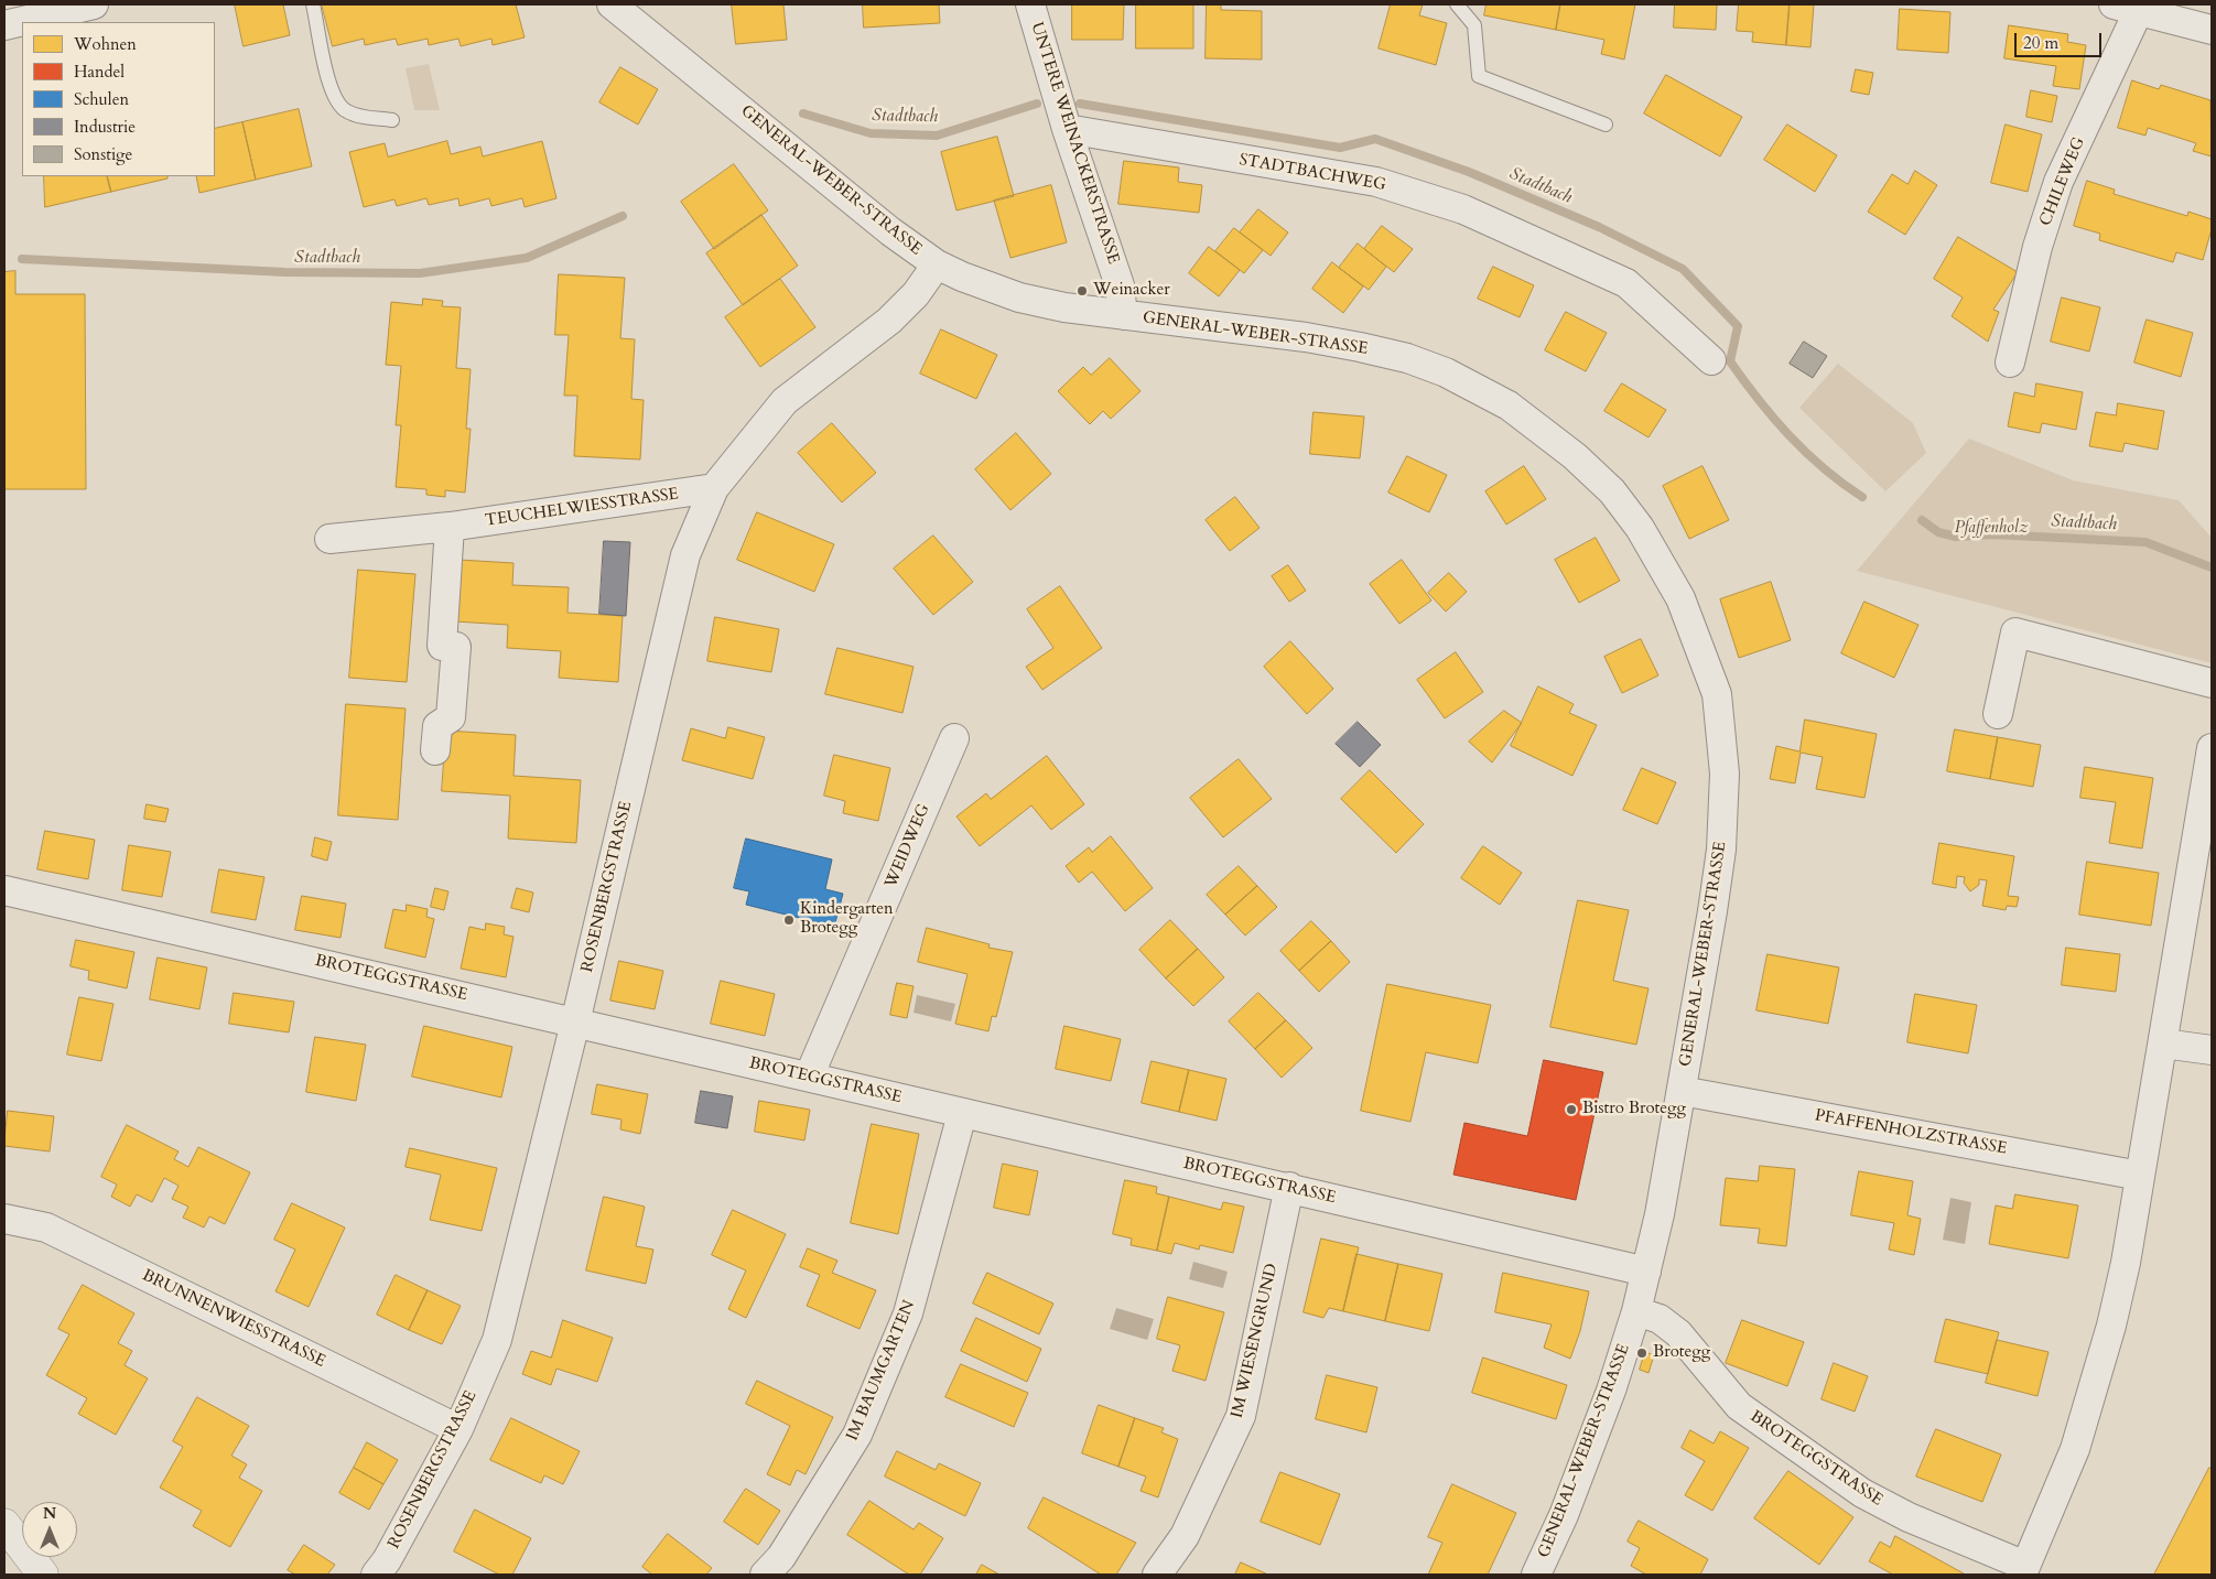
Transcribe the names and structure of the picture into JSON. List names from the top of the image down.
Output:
{
  "streets": {
    "street": [
      "UNTERE WEINACKERSTRASSE",
      "STADTBACHWEG",
      "GENERAL-WEBER-STRASSE",
      "CHILEWEG",
      "TEUCHELWIESSTRASSE",
      "WEIDWEG",
      "ROSENBERGSTRASSE",
      "BROTEGGSTRASSE",
      "PFAFFENHOLZSTRASSE",
      "BRUNNENWIESSTRASSE",
      "IM WIESENGRUND",
      "IM BAUMGARTEN"
    ]
  },
  "crossings": [
    ["UNTERE WEINACKERSTRASSE", "STADTBACHWEG"],
    ["UNTERE WEINACKERSTRASSE", "GENERAL-WEBER-STRASSE"],
    ["GENERAL-WEBER-STRASSE", "ROSENBERGSTRASSE"],
    ["GENERAL-WEBER-STRASSE", "BROTEGGSTRASSE"],
    ["GENERAL-WEBER-STRASSE", "PFAFFENHOLZSTRASSE"],
    ["TEUCHELWIESSTRASSE", "ROSENBERGSTRASSE"],
    ["WEIDWEG", "BROTEGGSTRASSE"],
    ["ROSENBERGSTRASSE", "BROTEGGSTRASSE"],
    ["ROSENBERGSTRASSE", "BRUNNENWIESSTRASSE"],
    ["BROTEGGSTRASSE", "IM WIESENGRUND"],
    ["BROTEGGSTRASSE", "IM BAUMGARTEN"]
  ],
  "water": ["Stadtbach"],
  "parks": ["Pfaffenholz"],
  "places": [
    "Weinacker",
    "Kindergarten Brotegg",
    "Bistro Brotegg",
    "Brotegg"
  ],
  "legend": [
    "Wohnen",
    "Handel",
    "Schulen",
    "Industrie",
    "Sonstige"
  ],
  "scale_bar": "20 m",
  "north": "top"
}
